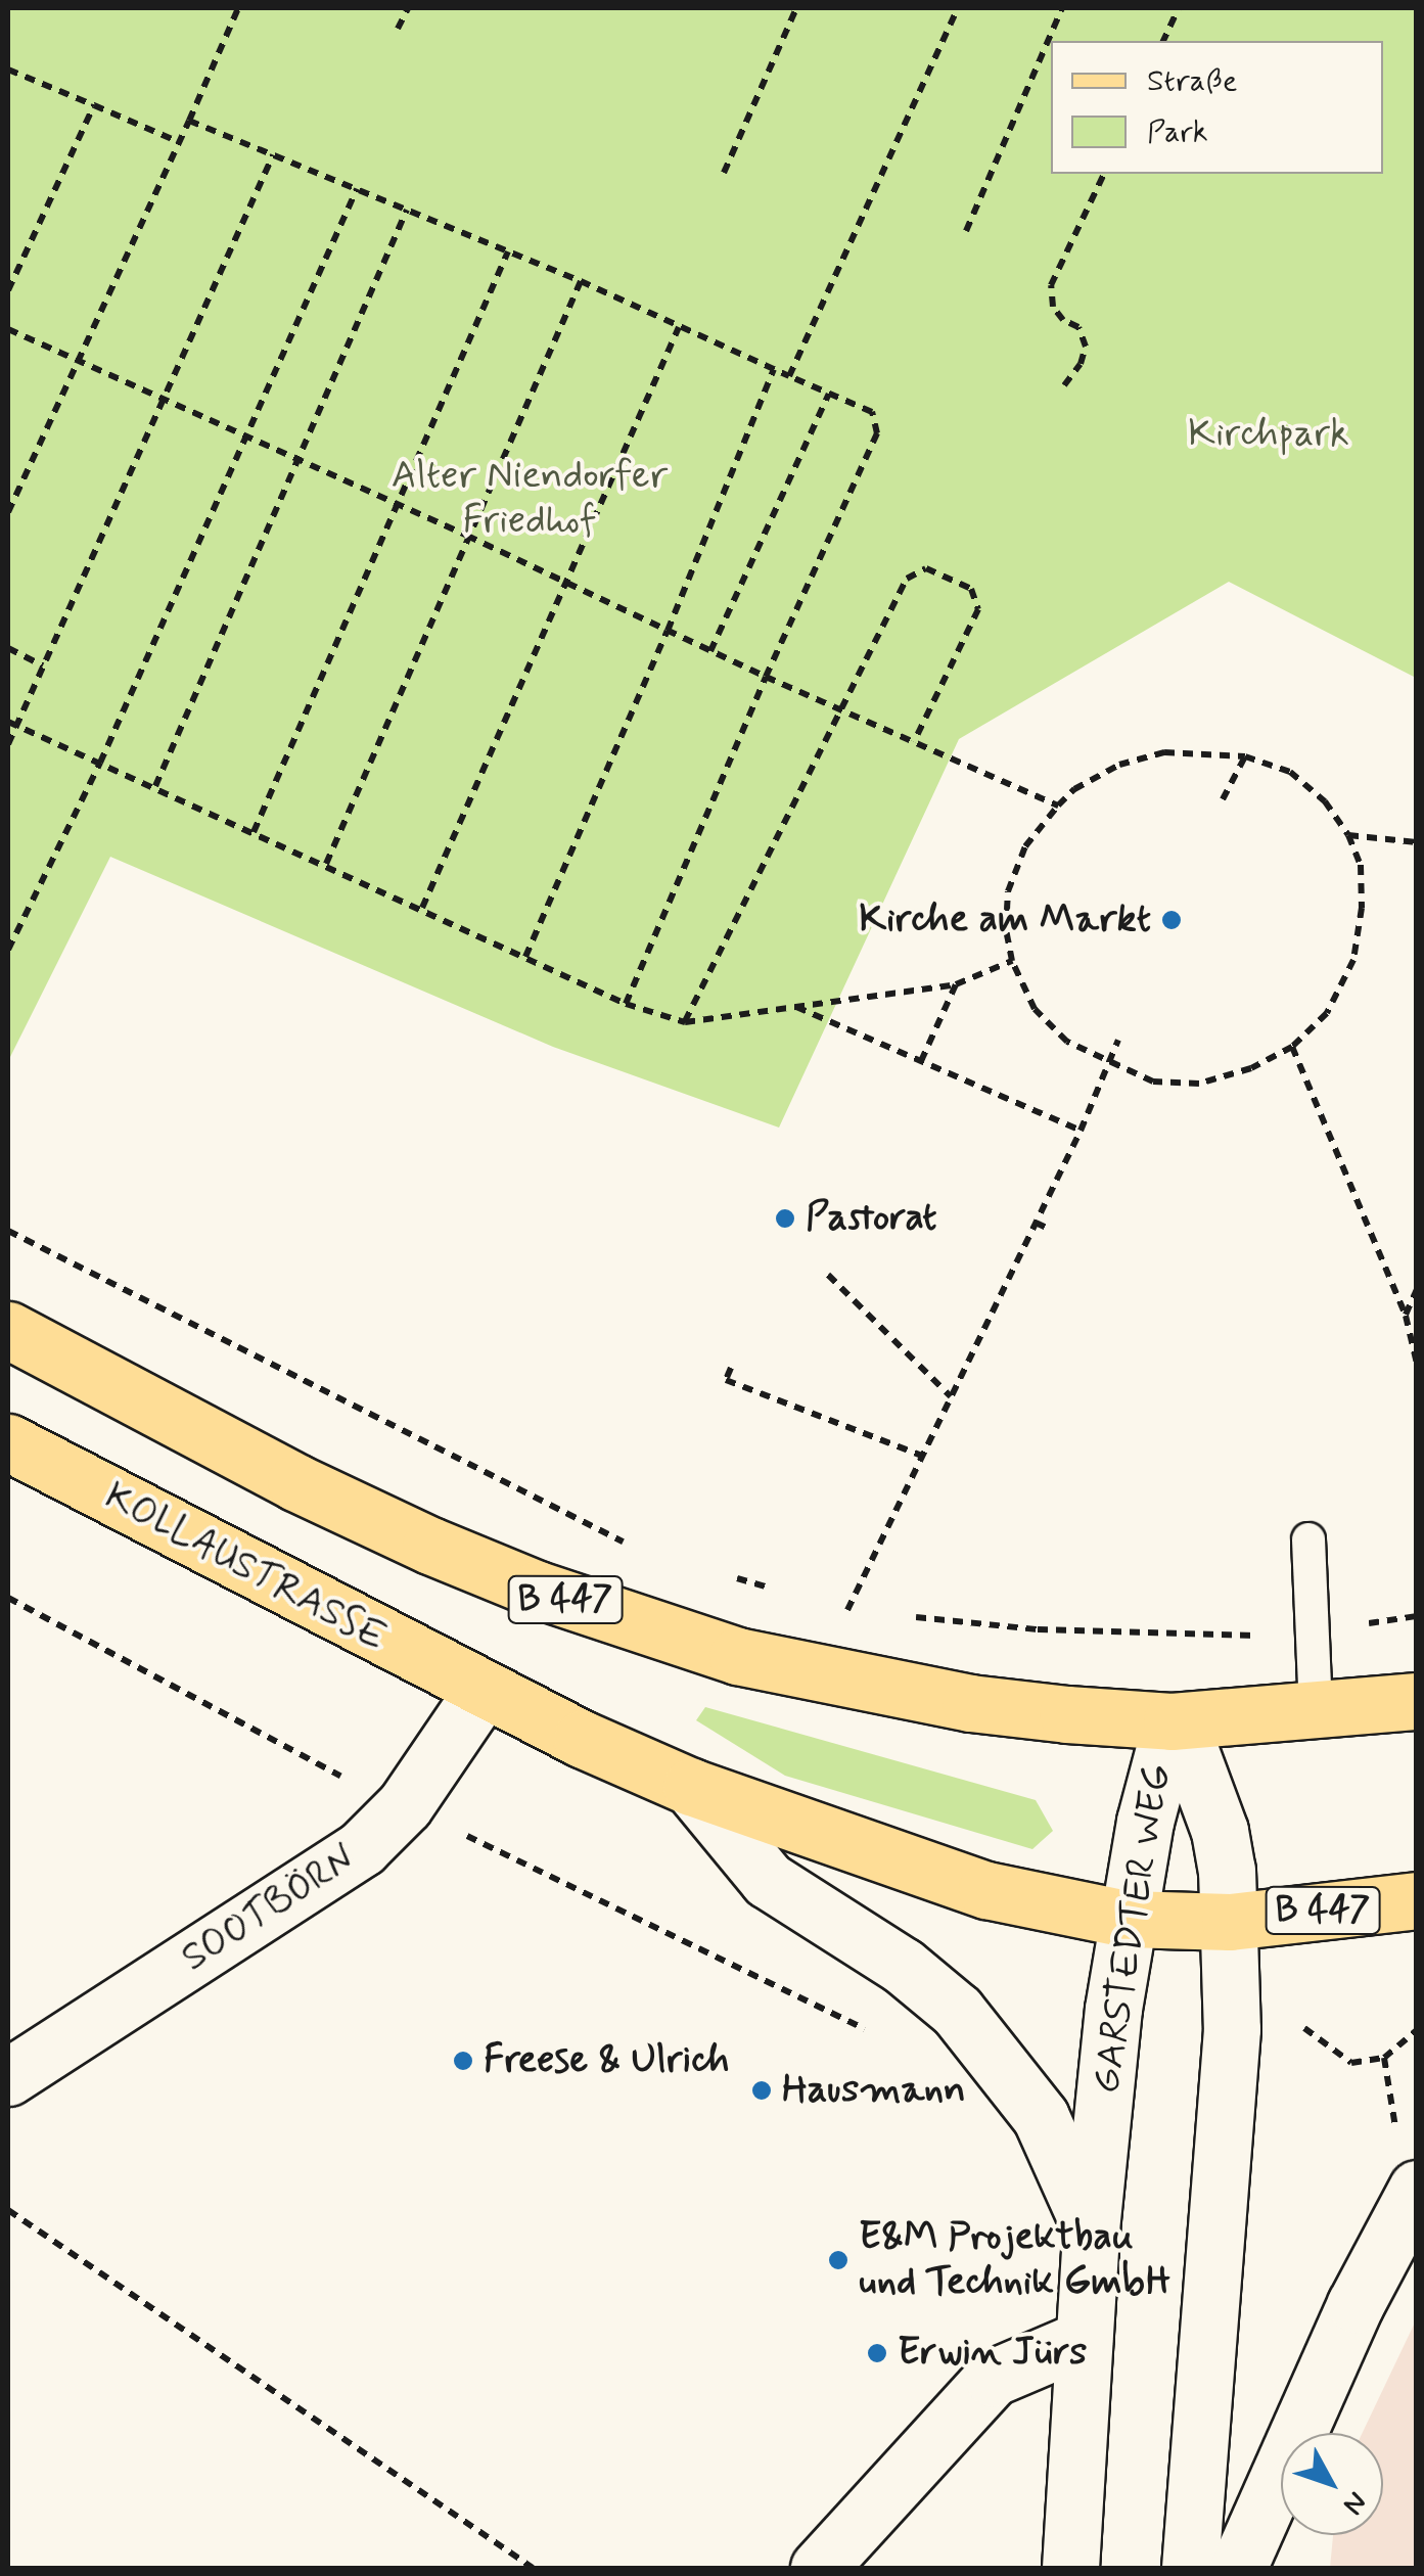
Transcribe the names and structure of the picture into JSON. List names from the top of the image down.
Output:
{
  "streets": {
    "main road": [
      "KOLLAUSTRASSE",
      "B 447",
      "SOOTBÖRN",
      "GARSTEDTER WEG"
    ]
  },
  "crossings": [
    ["KOLLAUSTRASSE", "B 447"],
    ["KOLLAUSTRASSE", "SOOTBÖRN"],
    ["B 447", "SOOTBÖRN"],
    ["B 447", "GARSTEDTER WEG"]
  ],
  "parks": ["Kirchpark", "Alter Niendorfer Friedhof"],
  "places": [
    "Kirche am Markt",
    "Pastorat",
    "Freese & Ulrich",
    "Hausmann",
    "E&M Projektbau und Technik GmbH",
    "Erwin Jürs"
  ],
  "legend": ["Straße", "Park"],
  "north": "bottom right"
}
